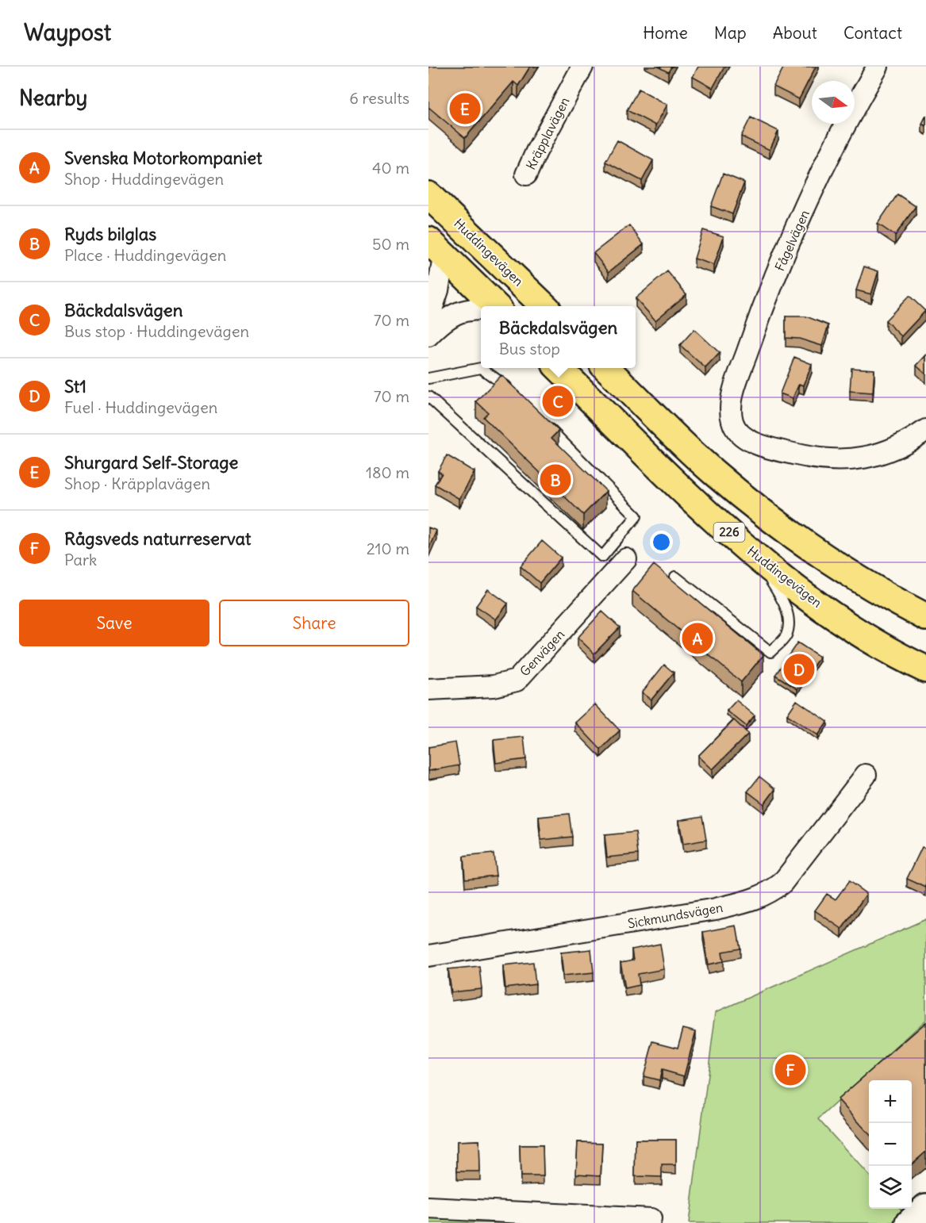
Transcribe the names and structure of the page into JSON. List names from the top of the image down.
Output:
{
  "streets": {
    "main road": ["Huddingevägen", "226"],
    "street": [
      "Kräpplavägen",
      "Fågelvägen",
      "Genvägen",
      "Sickmundsvägen"
    ]
  },
  "north": "right",
  "page": {
    "header": "Waypost",
    "nav": [
      "Home",
      "Map",
      "About",
      "Contact"
    ],
    "heading": ["Nearby", "6 results"],
    "pins": [
      "E",
      "C",
      "B",
      "A",
      "D",
      "F"
    ],
    "list": [
      {
        "mark": "A",
        "name": "Svenska Motorkompaniet",
        "note": "Shop · Huddingevägen",
        "value": "40 m"
      },
      {
        "mark": "B",
        "name": "Ryds bilglas",
        "note": "Place · Huddingevägen",
        "value": "50 m"
      },
      {
        "mark": "C",
        "name": "Bäckdalsvägen",
        "note": "Bus stop · Huddingevägen",
        "value": "70 m"
      },
      {
        "mark": "D",
        "name": "St1",
        "note": "Fuel · Huddingevägen",
        "value": "70 m"
      },
      {
        "mark": "E",
        "name": "Shurgard Self-Storage",
        "note": "Shop · Kräpplavägen",
        "value": "180 m"
      },
      {
        "mark": "F",
        "name": "Rågsveds naturreservat",
        "note": "Park",
        "value": "210 m"
      }
    ],
    "popup": ["Bäckdalsvägen", "Bus stop"],
    "buttons": ["Save", "Share"],
    "map_buttons": ["+", "−"]
  }
}
